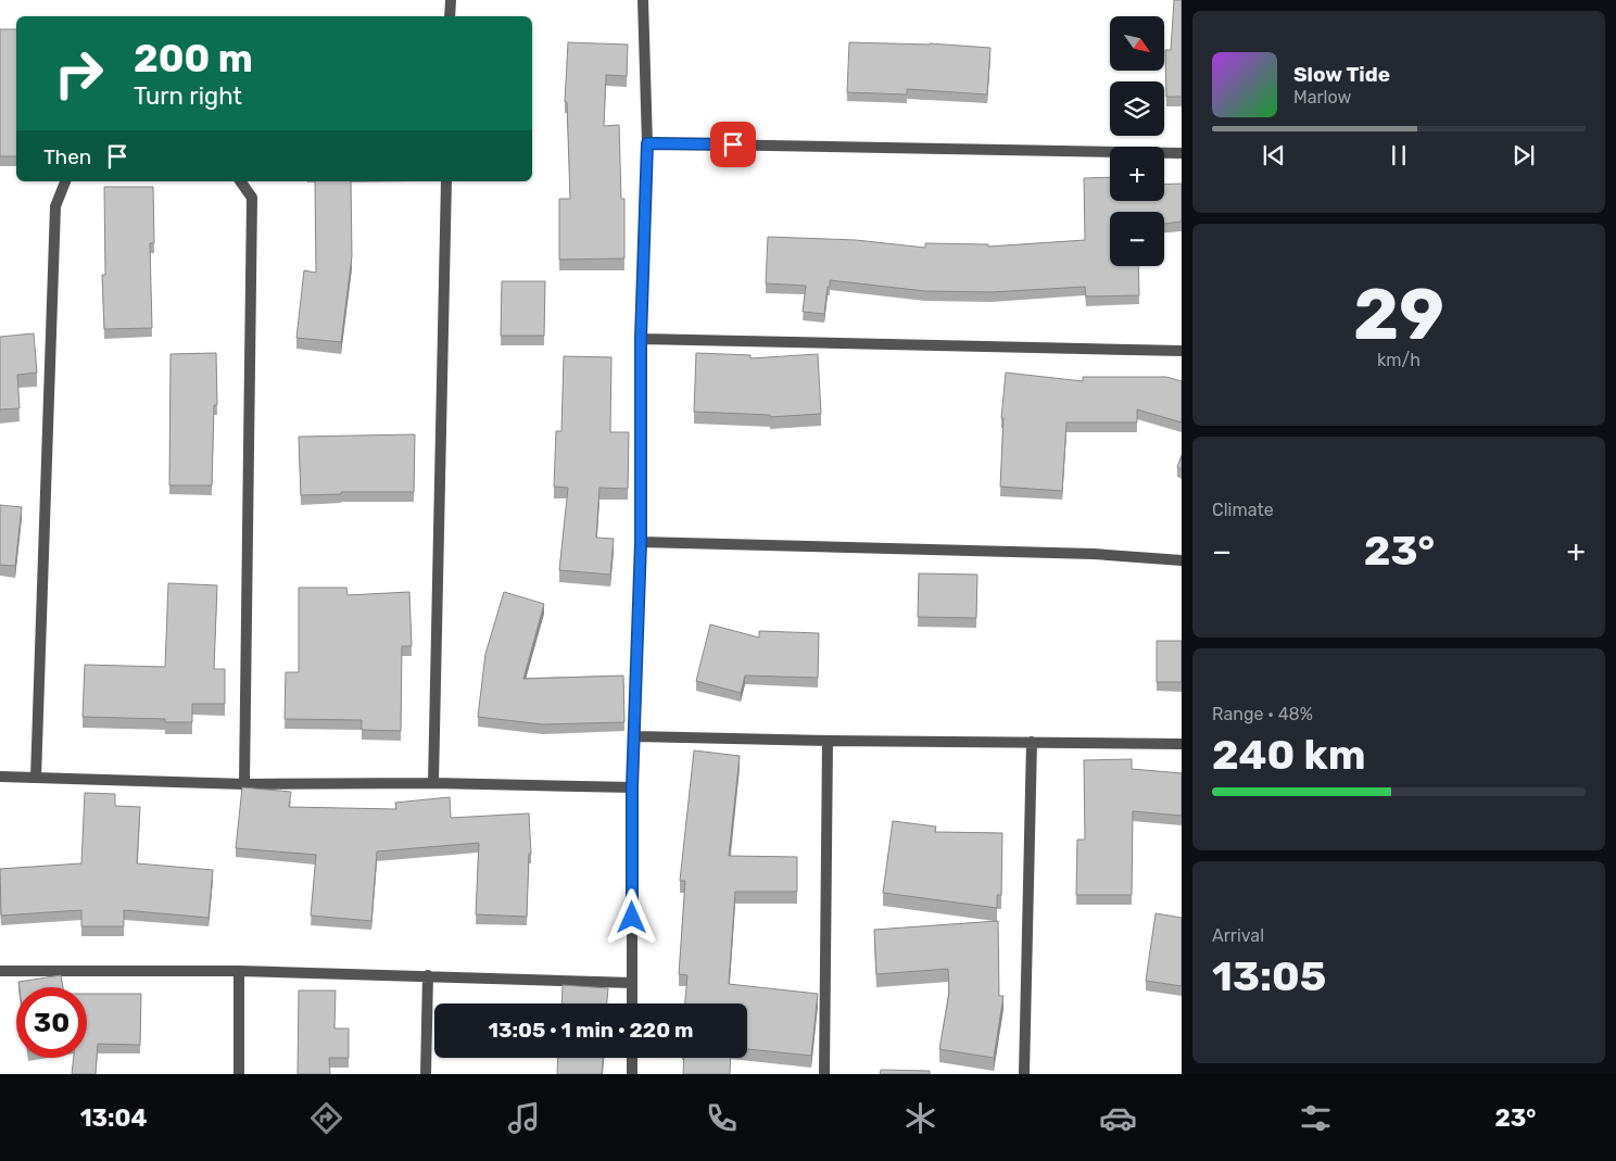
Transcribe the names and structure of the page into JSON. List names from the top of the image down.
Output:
{
  "north": "bottom right",
  "page": {
    "map_buttons": ["+", "−"],
    "turn": ["200 m", "Turn right"],
    "song": ["Slow Tide", "Marlow"],
    "then": "Then",
    "tile": [
      ["29", "km/h"],
      "Climate",
      ["Range · 48%", "240 km"],
      ["Arrival", "13:05"]
    ],
    "heat": ["−", "23°", "+"],
    "limit": "30",
    "trip": "13:05 · 1 min · 220 m",
    "tabs": ["13:04", "23°"]
  }
}
